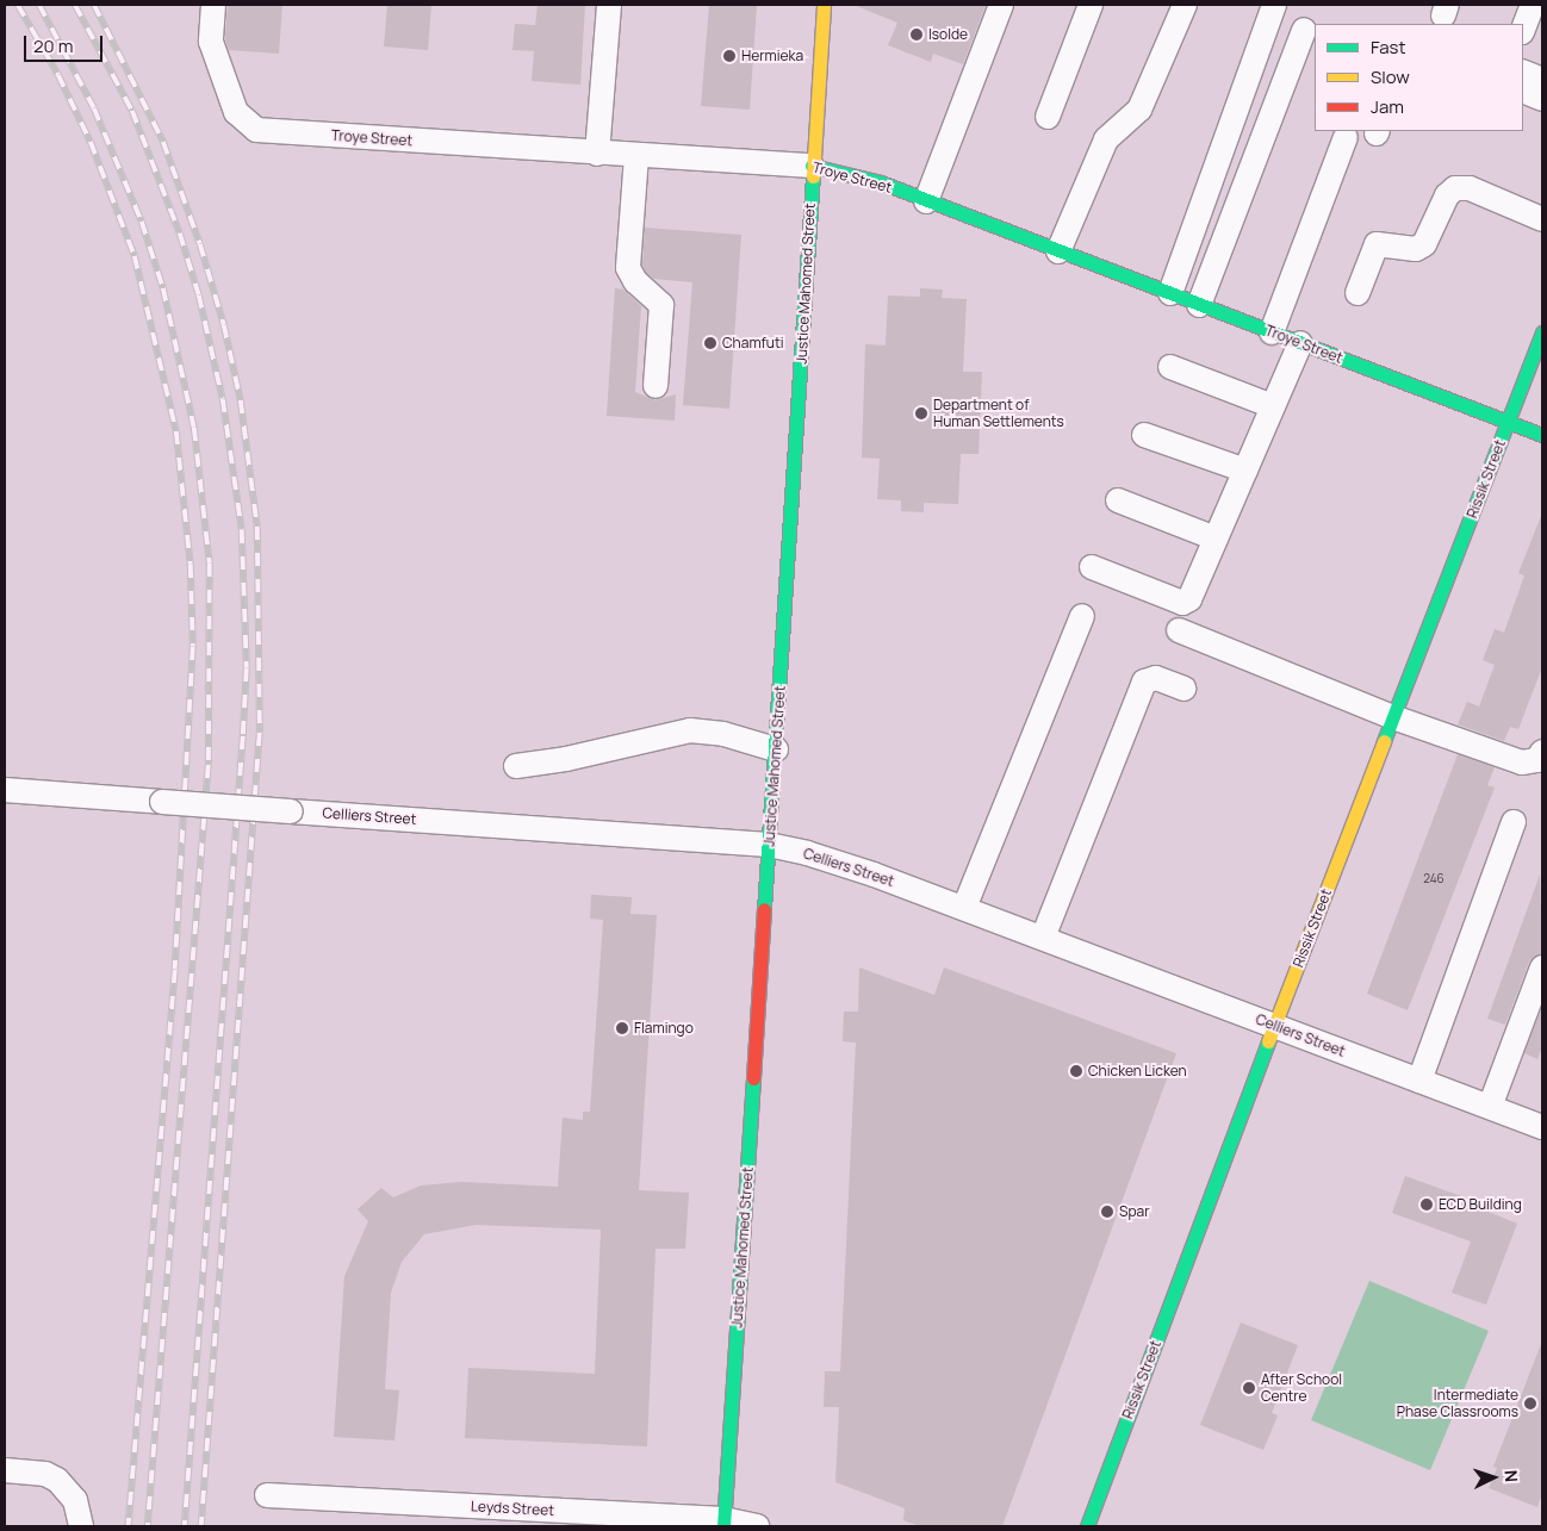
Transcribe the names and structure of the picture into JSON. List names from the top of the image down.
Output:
{
  "streets": {
    "main road": ["Troye Street", "Justice Mahomed Street", "Rissik Street"],
    "street": ["Celliers Street", "Leyds Street"]
  },
  "crossings": [
    ["Troye Street", "Justice Mahomed Street"],
    ["Troye Street", "Rissik Street"],
    ["Justice Mahomed Street", "Celliers Street"],
    ["Justice Mahomed Street", "Leyds Street"],
    ["Rissik Street", "Celliers Street"]
  ],
  "places": [
    "Isolde",
    "Hermieka",
    "Chamfuti",
    "Department of Human Settlements",
    "Flamingo",
    "Chicken Licken",
    "ECD Building",
    "Spar",
    "After School Centre",
    "Intermediate Phase Classrooms"
  ],
  "house_numbers": ["246"],
  "legend": ["Fast", "Slow", "Jam"],
  "scale_bar": "20 m",
  "north": "right"
}
